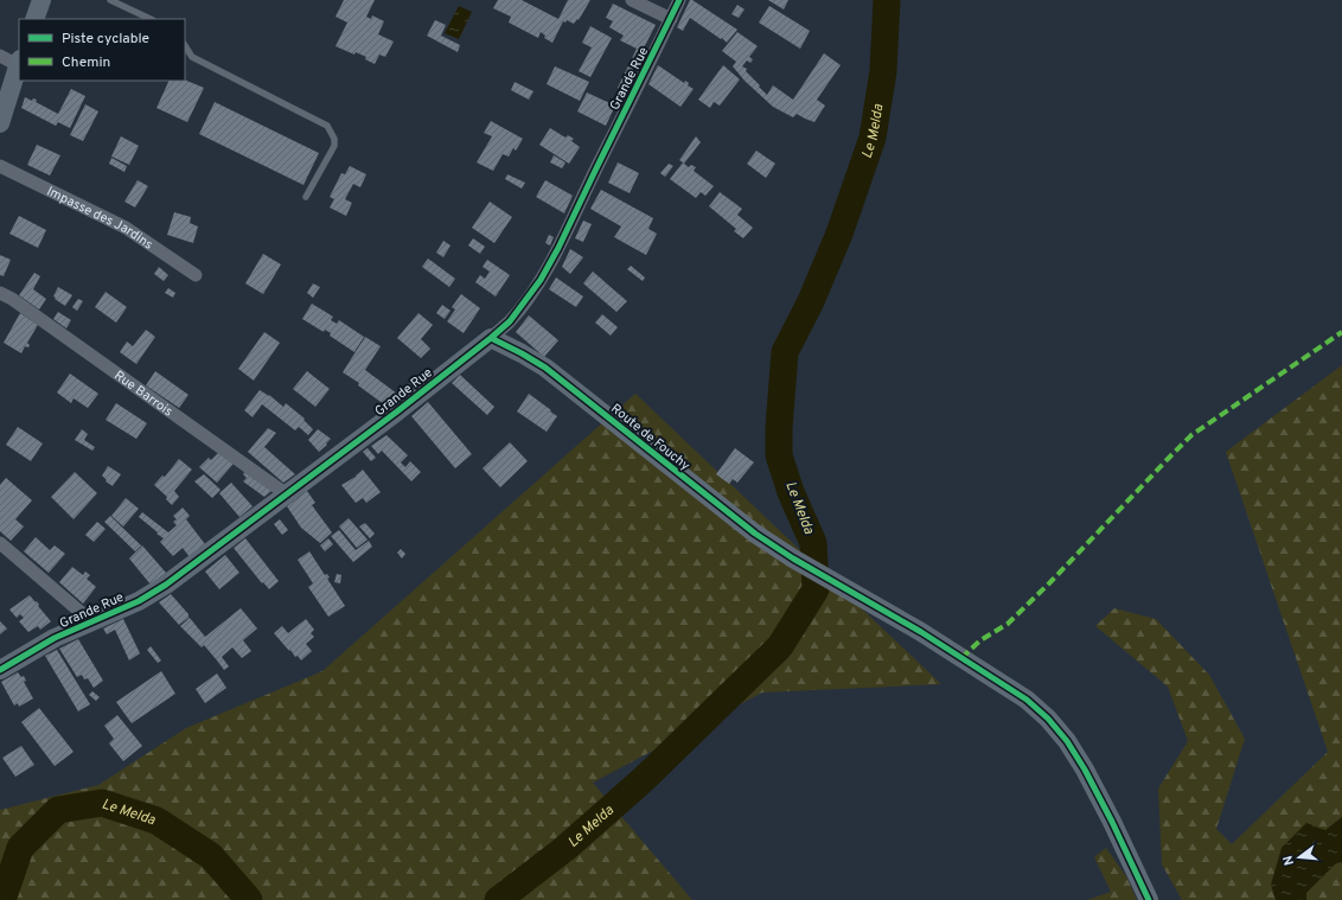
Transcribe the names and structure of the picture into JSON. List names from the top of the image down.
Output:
{
  "streets": {
    "street": [
      "Grande Rue",
      "Impasse des Jardins",
      "Rue Barrois",
      "Route de Fouchy"
    ]
  },
  "crossings": [
    ["Grande Rue", "Rue Barrois"],
    ["Grande Rue", "Route de Fouchy"]
  ],
  "water": ["Le Melda"],
  "legend": ["Piste cyclable", "Chemin"],
  "north": "left"
}
